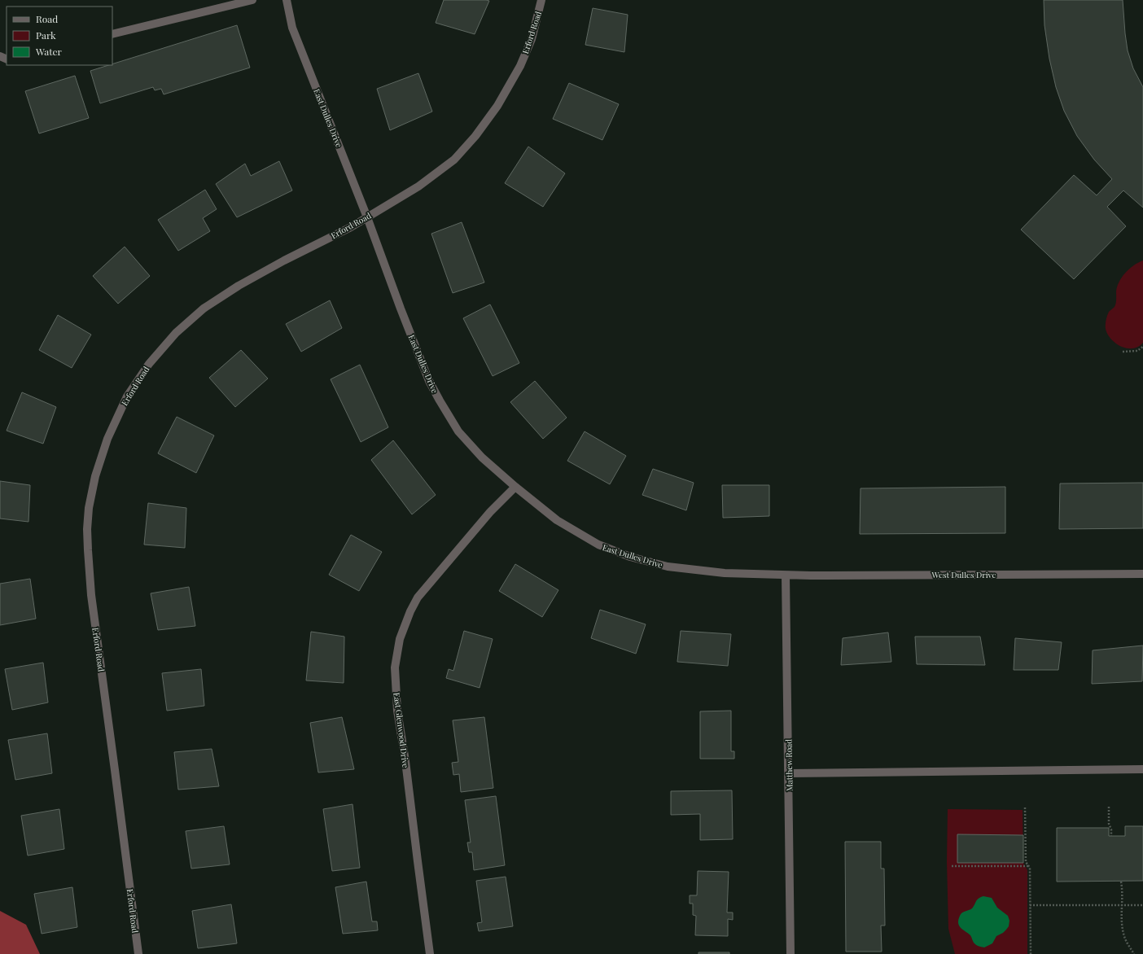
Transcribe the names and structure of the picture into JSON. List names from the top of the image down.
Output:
{
  "streets": {
    "street": [
      "Erford Road",
      "East Dulles Drive",
      "West Dulles Drive",
      "East Glenwood Drive",
      "Matthew Road"
    ]
  },
  "crossings": [
    ["Erford Road", "East Dulles Drive"],
    ["East Dulles Drive", "West Dulles Drive"],
    ["East Dulles Drive", "East Glenwood Drive"],
    ["East Dulles Drive", "Matthew Road"],
    ["West Dulles Drive", "Matthew Road"]
  ],
  "legend": ["Road", "Park", "Water"]
}
